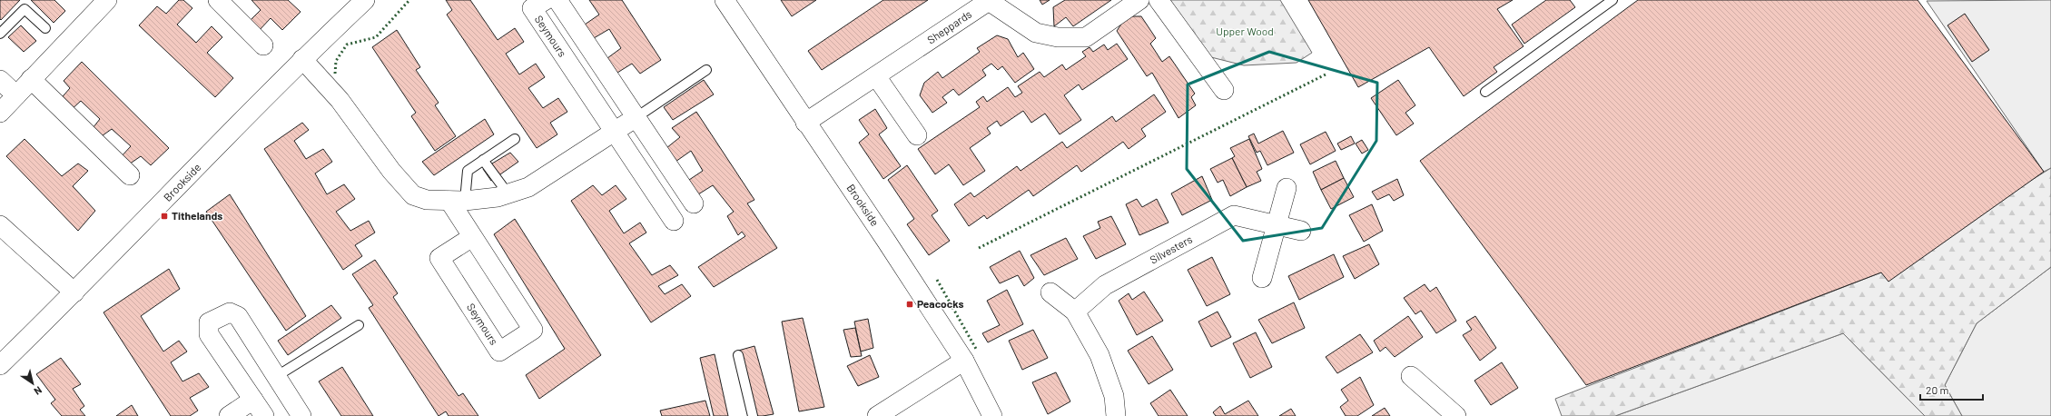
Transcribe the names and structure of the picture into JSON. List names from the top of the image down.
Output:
{
  "streets": {
    "street": [
      "Sheppards",
      "Seymours",
      "Brookside",
      "Silvesters"
    ]
  },
  "crossings": [
    ["Sheppards", "Brookside"]
  ],
  "parks": ["Upper Wood"],
  "places": {
    "transit": ["Tithelands", "Peacocks"]
  },
  "scale_bar": "20 m",
  "north": "bottom right"
}
